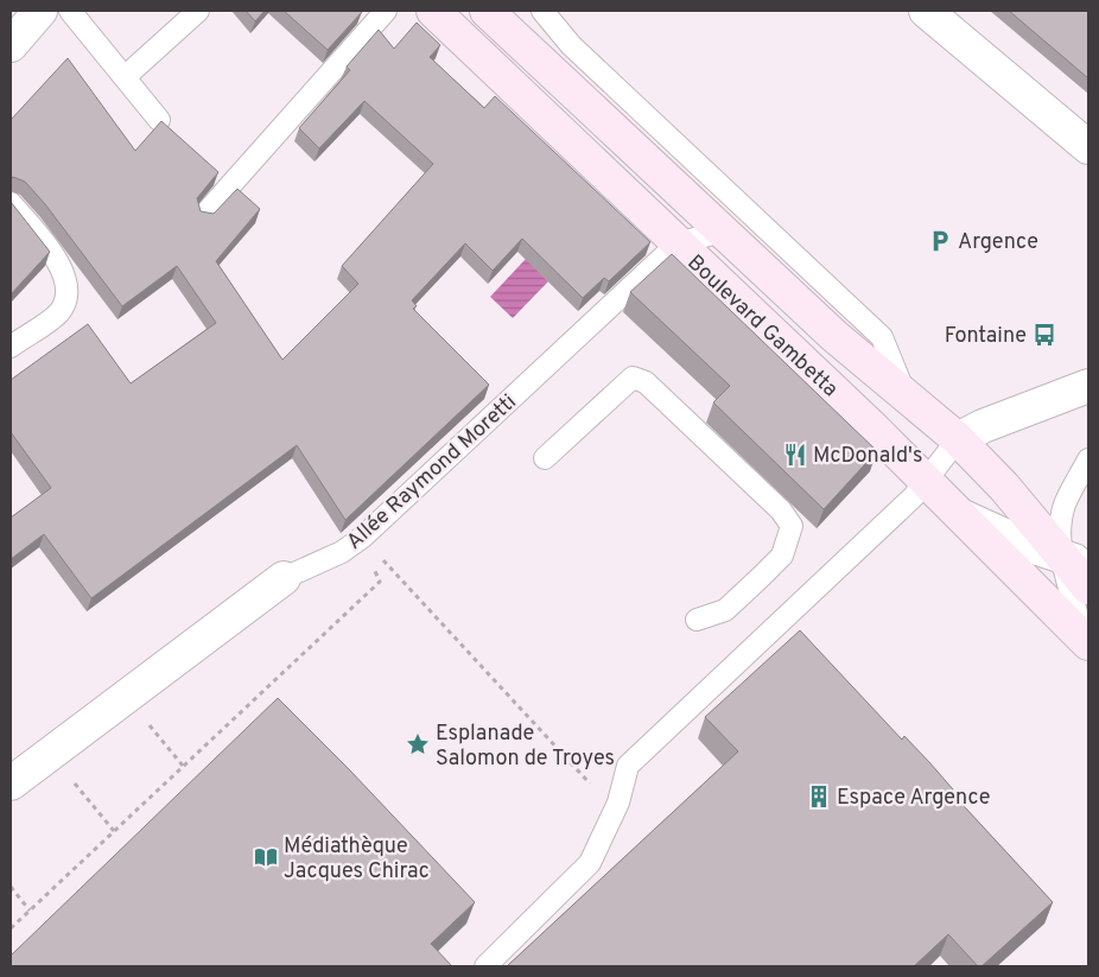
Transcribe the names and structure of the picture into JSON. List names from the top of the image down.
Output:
{
  "streets": {
    "main road": ["Boulevard Gambetta"],
    "street": ["Allée Raymond Moretti"]
  },
  "crossings": [
    ["Boulevard Gambetta", "Allée Raymond Moretti"]
  ],
  "places": {
    "parking": ["Argence"],
    "bus stop": ["Fontaine"],
    "restaurant": ["McDonald's"],
    "place": ["Esplanade Salomon de Troyes"],
    "building": ["Espace Argence"],
    "library": ["Médiathèque Jacques Chirac"]
  }
}
